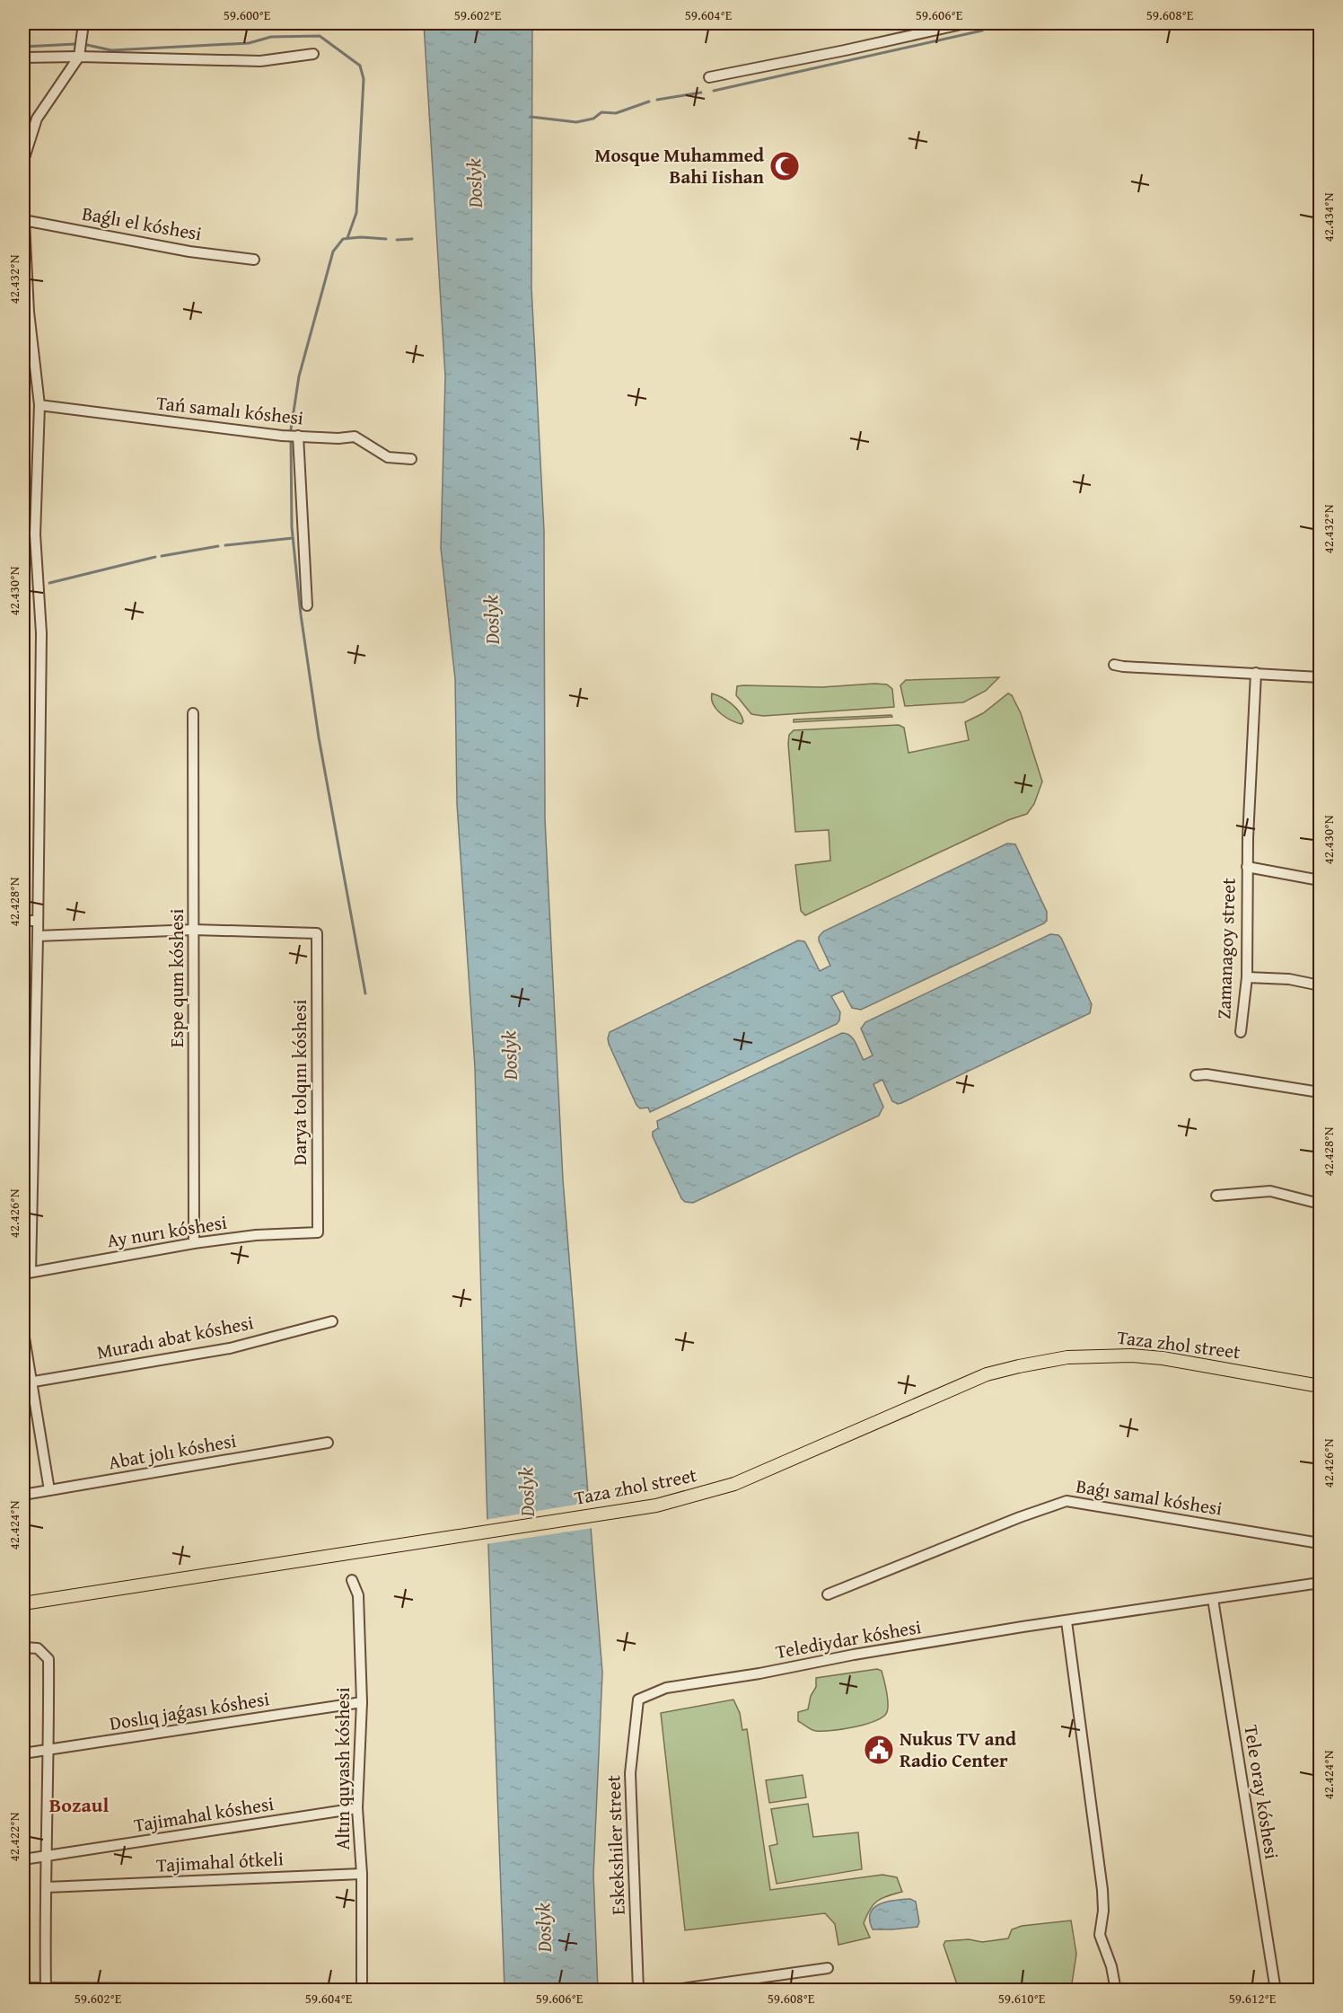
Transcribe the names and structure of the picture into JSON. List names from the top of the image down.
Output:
{
  "streets": {
    "main road": ["Taza zhol street"],
    "street": [
      "Baǵlı el kóshesi",
      "Tań samalı kóshesi",
      "Zamanagoy street",
      "Espe qum kóshesi",
      "Darya tolqını kóshesi",
      "Ay nurı kóshesi",
      "Muradı abat kóshesi",
      "Abat jolı kóshesi",
      "Baǵı samal kóshesi",
      "Telediydar kóshesi",
      "Doslıq jaǵası kóshesi",
      "Altın quyash kóshesi",
      "Tele oray kóshesi",
      "Tajimahal kóshesi",
      "Eskekshiler street",
      "Tajimahal ótkeli"
    ]
  },
  "crossings": [
    ["Espe qum kóshesi", "Darya tolqını kóshesi"],
    ["Espe qum kóshesi", "Ay nurı kóshesi"],
    ["Darya tolqını kóshesi", "Ay nurı kóshesi"],
    ["Telediydar kóshesi", "Tele oray kóshesi"],
    ["Telediydar kóshesi", "Eskekshiler street"],
    ["Doslıq jaǵası kóshesi", "Altın quyash kóshesi"],
    ["Altın quyash kóshesi", "Tajimahal kóshesi"],
    ["Altın quyash kóshesi", "Tajimahal ótkeli"]
  ],
  "districts": ["Bozaul"],
  "water": ["Doslyk"],
  "places": {
    "mosque": ["Mosque Muhammed Bahi Iishan"],
    "public building": ["Nukus TV and Radio Center"]
  },
  "coordinates": [
    "59.600°E",
    "59.602°E",
    "59.604°E",
    "59.606°E",
    "59.608°E",
    "42.434°N",
    "42.432°N",
    "42.430°N",
    "42.428°N",
    "42.426°N",
    "42.424°N",
    "42.422°N",
    "59.610°E",
    "59.612°E"
  ]
}
